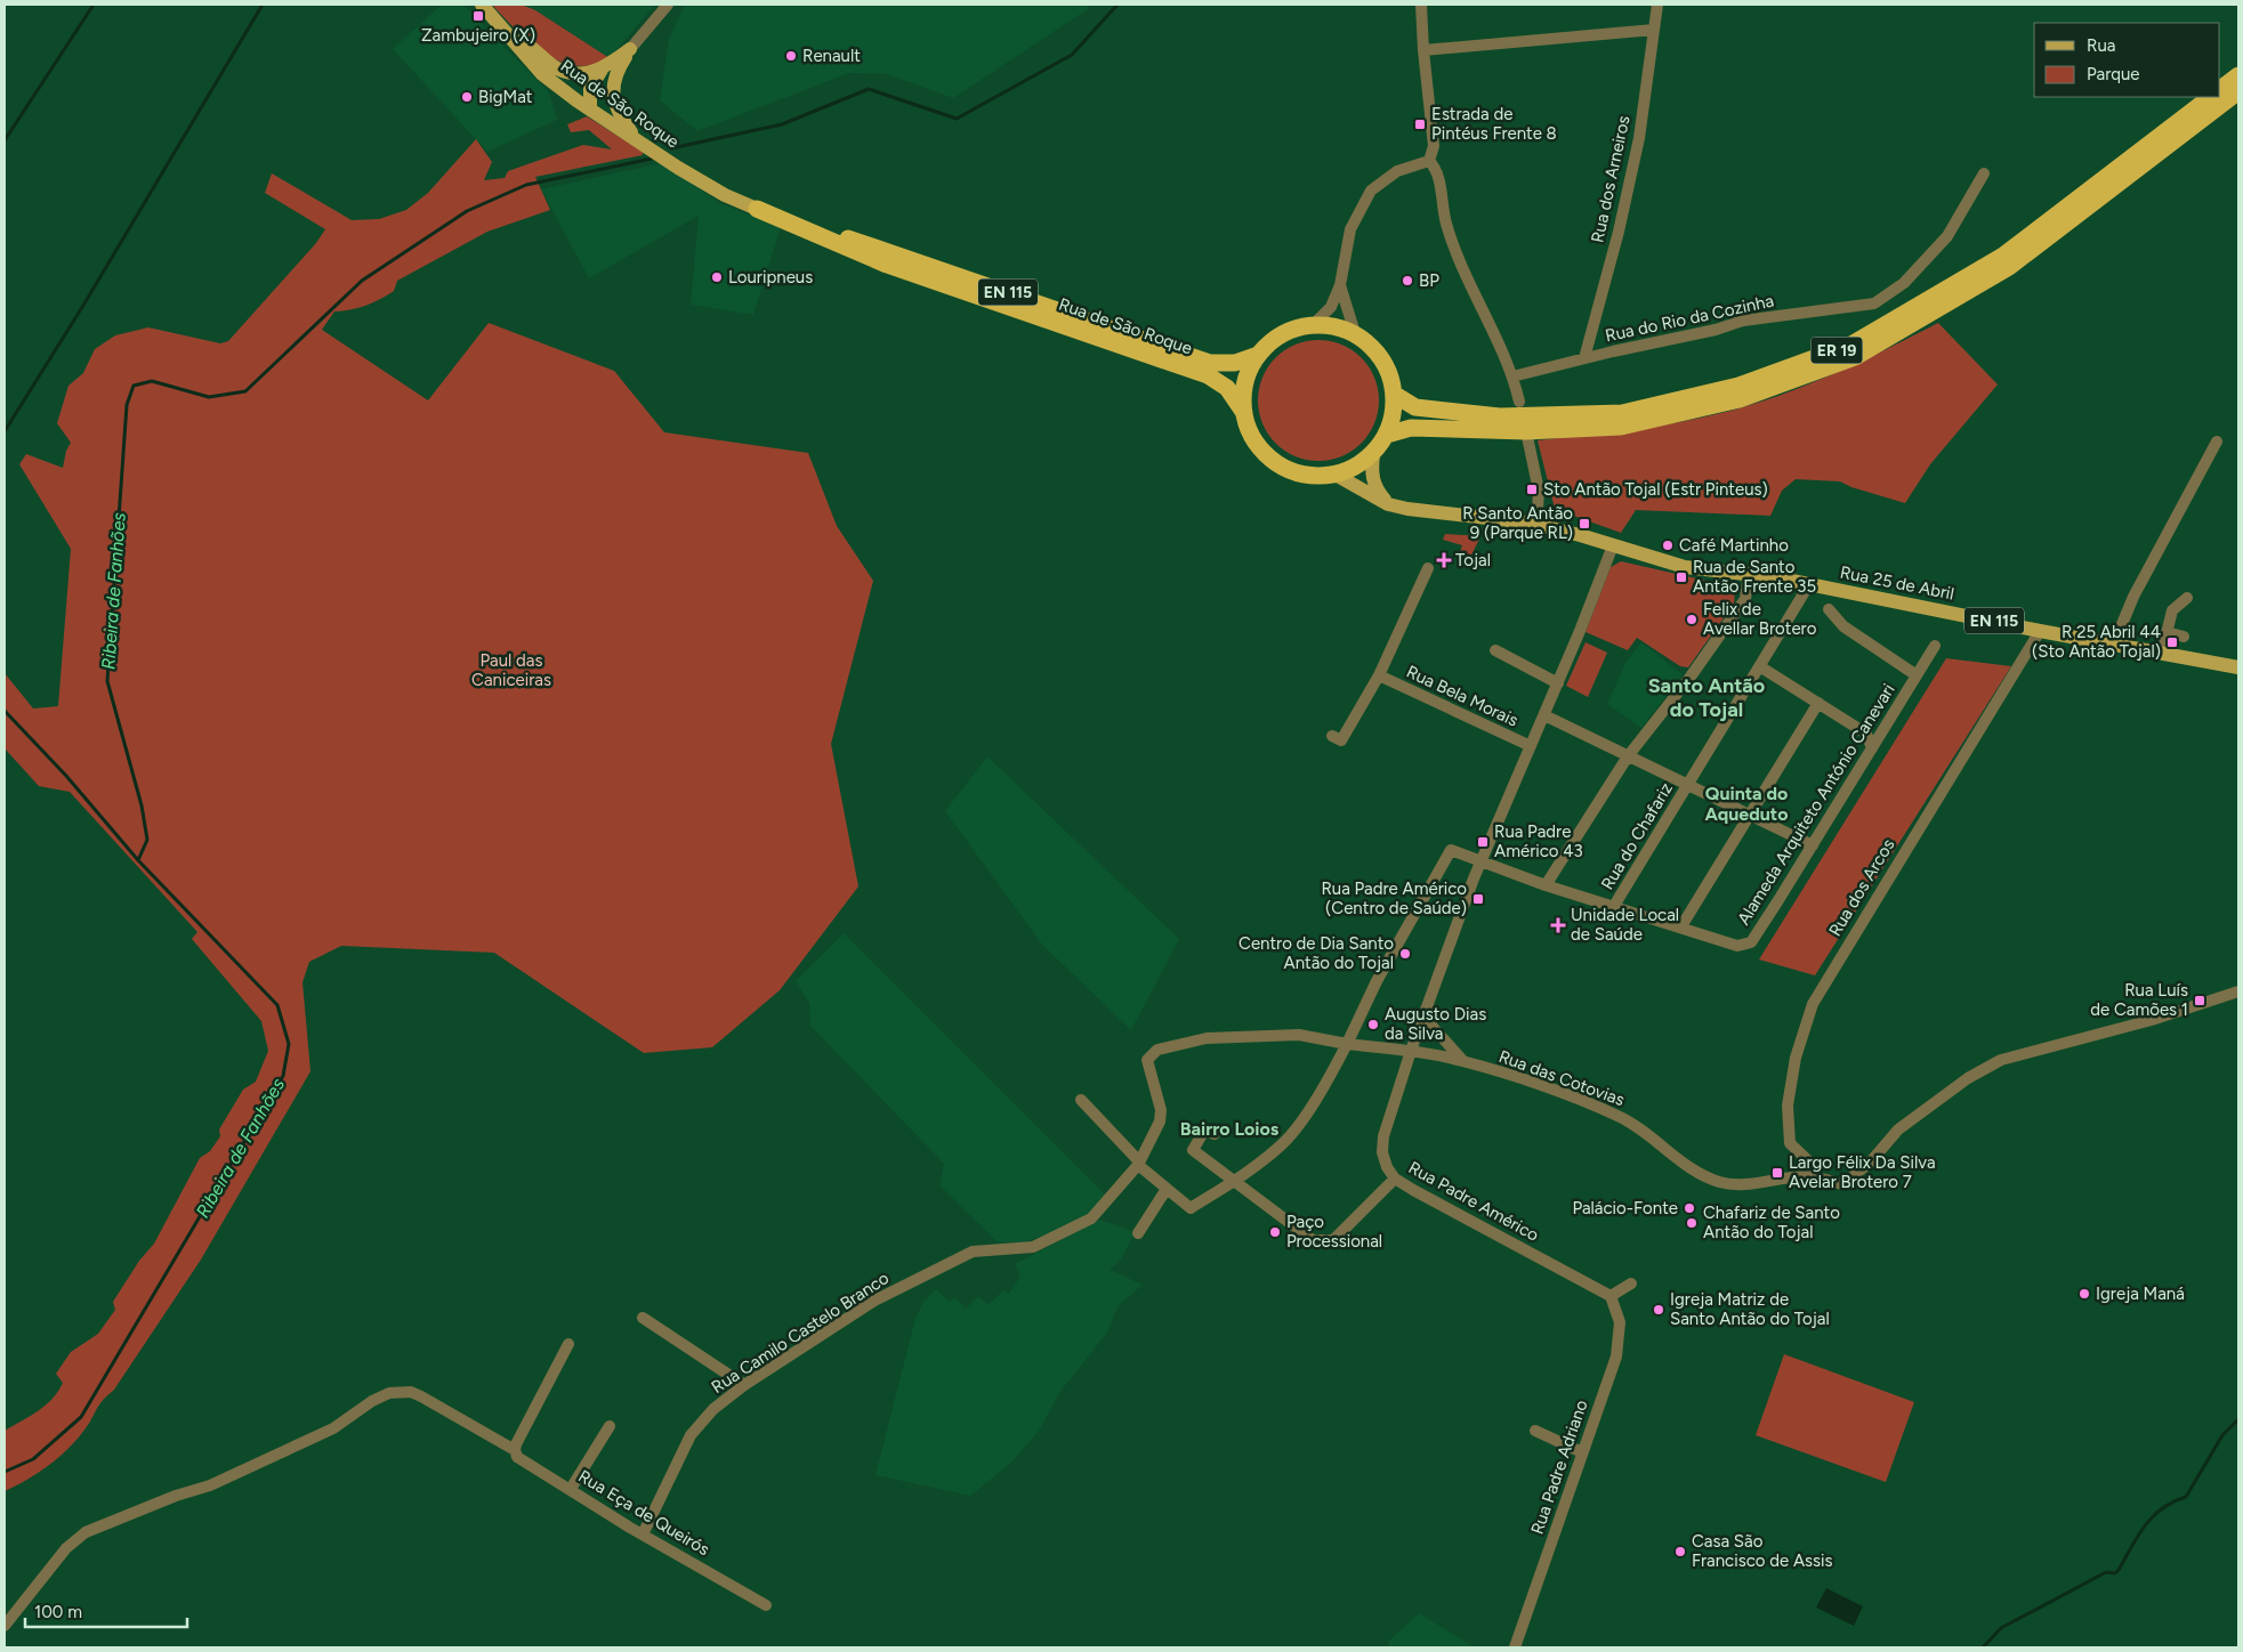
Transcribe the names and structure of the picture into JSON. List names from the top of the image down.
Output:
{
  "streets": {
    "highway": ["Rua de São Roque", "EN 115", "ER 19"],
    "main road": ["Rua 25 de Abril"],
    "street": [
      "Rua dos Arneiros",
      "Rua do Rio da Cozinha",
      "Rua Bela Morais",
      "Alameda Arquiteto António Canevari",
      "Rua do Chafariz",
      "Rua dos Arcos",
      "Rua das Cotovias",
      "Rua Padre Américo",
      "Rua Camilo Castelo Branco",
      "Rua Padre Adriano",
      "Rua Eça de Queirós"
    ]
  },
  "crossings": [
    ["Rua de São Roque", "EN 115"],
    ["Rua de São Roque", "ER 19"],
    ["Rua dos Arneiros", "Rua do Rio da Cozinha"],
    ["EN 115", "ER 19"],
    ["EN 115", "Rua 25 de Abril"],
    ["EN 115", "Rua Padre Américo"],
    ["Rua 25 de Abril", "Rua do Chafariz"],
    ["Rua 25 de Abril", "Rua dos Arcos"],
    ["Rua Bela Morais", "Rua Padre Américo"],
    ["Alameda Arquiteto António Canevari", "Rua do Chafariz"],
    ["Alameda Arquiteto António Canevari", "Rua das Cotovias"],
    ["Alameda Arquiteto António Canevari", "Rua Padre Américo"],
    ["Rua dos Arcos", "Rua das Cotovias"],
    ["Rua das Cotovias", "Rua Padre Américo"],
    ["Rua das Cotovias", "Rua Camilo Castelo Branco"],
    ["Rua Padre Américo", "Rua Padre Adriano"],
    ["Rua Camilo Castelo Branco", "Rua Eça de Queirós"]
  ],
  "districts": ["Santo Antão do Tojal", "Quinta do Aqueduto", "Bairro Loios"],
  "water": ["Ribeira de Fanhões"],
  "parks": ["Paul das Caniceiras"],
  "places": {
    "transit": [
      "Zambujeiro (X)",
      "Estrada de Pintéus Frente 8",
      "Sto Antão Tojal (Estr Pinteus)",
      "R Santo Antão 9 (Parque RL)",
      "Rua de Santo Antão Frente 35",
      "R 25 Abril 44 (Sto Antão Tojal)",
      "Rua Padre Américo 43",
      "Rua Padre Américo (Centro de Saúde)",
      "Rua Luís de Camões 1",
      "Largo Félix Da Silva Avelar Brotero 7"
    ],
    "other": [
      "Renault",
      "BigMat",
      "Louripneus",
      "BP",
      "Café Martinho",
      "Felix de Avellar Brotero",
      "Centro de Dia Santo Antão do Tojal",
      "Augusto Dias da Silva",
      "Palácio-Fonte",
      "Chafariz de Santo Antão do Tojal",
      "Paço Processional",
      "Igreja Maná",
      "Igreja Matriz de Santo Antão do Tojal",
      "Casa São Francisco de Assis"
    ],
    "health": ["Tojal", "Unidade Local de Saúde"]
  },
  "legend": ["Rua", "Parque"],
  "scale_bar": "100 m"
}
